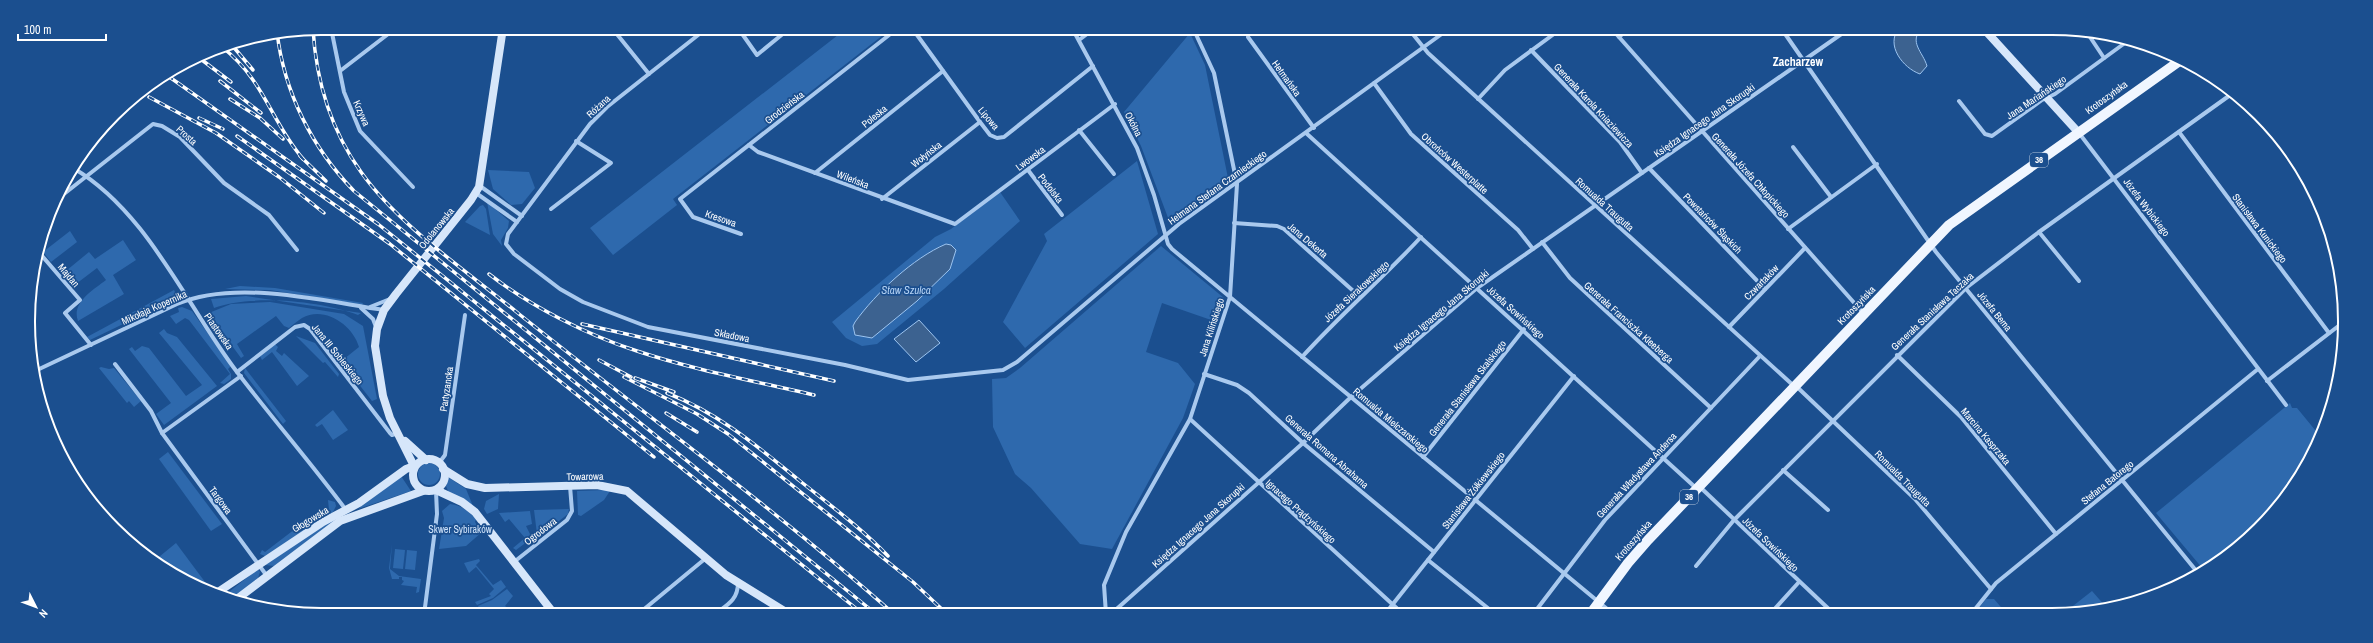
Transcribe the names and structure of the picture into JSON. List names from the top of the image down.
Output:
{
  "streets": {
    "main road": [
      "Krotoszyńska",
      "36",
      "Józefa Wybickiego",
      "Odolanowska",
      "Towarowa",
      "Głogowska"
    ],
    "street": [
      "Hetmańska",
      "Jana Mariańskiego",
      "Generała Karola Kniaziewicza",
      "Różana",
      "Grodzieńska",
      "Krzywa",
      "Poleska",
      "Lipowa",
      "Księdza Ignacego Jana Skorupki",
      "Okólna",
      "Prosta",
      "Wołyńska",
      "Lwowska",
      "Obrońców Westerplatte",
      "Generała Józefa Chłopickiego",
      "Wileńska",
      "Hetmana Stefana Czarnieckiego",
      "Podolska",
      "Romualda Traugutta",
      "Kresowa",
      "Powstańców Śląskich",
      "Stanisława Kunickiego",
      "Jana Dekerta",
      "Majdan",
      "Czwartaków",
      "Józefa Sierakowskiego",
      "Mikołaja Kopernika",
      "Generała Stanisława Taczaka",
      "Józefa Bema",
      "Józefa Sowińskiego",
      "Generała Franciszka Kleeberga",
      "Jana Kilińskiego",
      "Piastowska",
      "Składowa",
      "Jana III Sobieskiego",
      "Generała Stanisława Skalskiego",
      "Partyzancka",
      "Romualda Mielczarskiego",
      "Marcina Kasprzaka",
      "Generała Romana Abrahama",
      "Generała Władysława Andersa",
      "Stefana Batorego",
      "Stanisława Żółkiewskiego",
      "Targowa",
      "Ignacego Prądzyńskiego",
      "Ogrodowa"
    ]
  },
  "crossings": [
    ["Hetmańska", "Hetmana Stefana Czarnieckiego"],
    ["Jana Mariańskiego", "Józefa Wybickiego"],
    ["Krotoszyńska", "Generała Józefa Chłopickiego"],
    ["Krotoszyńska", "Romualda Traugutta"],
    ["Krotoszyńska", "Józefa Wybickiego"],
    ["Krotoszyńska", "Józefa Bema"],
    ["Krotoszyńska", "Józefa Sowińskiego"],
    ["Krotoszyńska", "Romualda Mielczarskiego"],
    ["Generała Karola Kniaziewicza", "Księdza Ignacego Jana Skorupki"],
    ["Różana", "Składowa"],
    ["Grodzieńska", "Wileńska"],
    ["Grodzieńska", "Kresowa"],
    ["Poleska", "Lipowa"],
    ["Poleska", "Wileńska"],
    ["Lipowa", "Okólna"],
    ["Lipowa", "Wołyńska"],
    ["Księdza Ignacego Jana Skorupki", "Obrońców Westerplatte"],
    ["Księdza Ignacego Jana Skorupki", "Generała Józefa Chłopickiego"],
    ["Księdza Ignacego Jana Skorupki", "Romualda Traugutta"],
    ["Księdza Ignacego Jana Skorupki", "Powstańców Śląskich"],
    ["Księdza Ignacego Jana Skorupki", "Józefa Bema"],
    ["Księdza Ignacego Jana Skorupki", "Józefa Sowińskiego"],
    ["Księdza Ignacego Jana Skorupki", "Generała Franciszka Kleeberga"],
    ["Księdza Ignacego Jana Skorupki", "Romualda Mielczarskiego"],
    ["Księdza Ignacego Jana Skorupki", "Generała Romana Abrahama"],
    ["Księdza Ignacego Jana Skorupki", "Ignacego Prądzyńskiego"],
    ["Okólna", "Lwowska"],
    ["Okólna", "Hetmana Stefana Czarnieckiego"],
    ["Okólna", "Romualda Mielczarskiego"],
    ["Prosta", "Piastowska"],
    ["Wołyńska", "Wileńska"],
    ["Lwowska", "Wileńska"],
    ["Lwowska", "Podolska"],
    ["Obrońców Westerplatte", "Hetmana Stefana Czarnieckiego"],
    ["Generała Józefa Chłopickiego", "Czwartaków"],
    ["Hetmana Stefana Czarnieckiego", "Romualda Traugutta"],
    ["Hetmana Stefana Czarnieckiego", "Józefa Sowińskiego"],
    ["Hetmana Stefana Czarnieckiego", "Jana Kilińskiego"],
    ["Hetmana Stefana Czarnieckiego", "Składowa"],
    ["Hetmana Stefana Czarnieckiego", "Romualda Mielczarskiego"],
    ["Romualda Traugutta", "Czwartaków"],
    ["Romualda Traugutta", "Generała Stanisława Taczaka"],
    ["Romualda Traugutta", "Generała Władysława Andersa"],
    ["Romualda Traugutta", "Stefana Batorego"],
    ["Józefa Wybickiego", "Generała Stanisława Taczaka"],
    ["Józefa Wybickiego", "Stefana Batorego"],
    ["Powstańców Śląskich", "Czwartaków"],
    ["Odolanowska", "Mikołaja Kopernika"],
    ["Odolanowska", "Jana III Sobieskiego"],
    ["Odolanowska", "Partyzancka"],
    ["Odolanowska", "Towarowa"],
    ["Odolanowska", "Głogowska"],
    ["Stanisława Kunickiego", "Generała Stanisława Taczaka"],
    ["Jana Dekerta", "Józefa Sierakowskiego"],
    ["Jana Dekerta", "Jana Kilińskiego"],
    ["Majdan", "Mikołaja Kopernika"],
    ["Józefa Sierakowskiego", "Józefa Sowińskiego"],
    ["Józefa Sierakowskiego", "Romualda Mielczarskiego"],
    ["Mikołaja Kopernika", "Piastowska"],
    ["Generała Stanisława Taczaka", "Józefa Bema"],
    ["Generała Stanisława Taczaka", "Józefa Sowińskiego"],
    ["Generała Stanisława Taczaka", "Marcina Kasprzaka"],
    ["Józefa Bema", "Stefana Batorego"],
    ["Józefa Sowińskiego", "Generała Stanisława Skalskiego"],
    ["Józefa Sowińskiego", "Generała Władysława Andersa"],
    ["Józefa Sowińskiego", "Stanisława Żółkiewskiego"],
    ["Generała Franciszka Kleeberga", "Generała Władysława Andersa"],
    ["Jana Kilińskiego", "Romualda Mielczarskiego"],
    ["Jana Kilińskiego", "Generała Romana Abrahama"],
    ["Jana Kilińskiego", "Ignacego Prądzyńskiego"],
    ["Piastowska", "Jana III Sobieskiego"],
    ["Piastowska", "Głogowska"],
    ["Generała Stanisława Skalskiego", "Romualda Mielczarskiego"],
    ["Partyzancka", "Towarowa"],
    ["Partyzancka", "Głogowska"],
    ["Romualda Mielczarskiego", "Generała Władysława Andersa"],
    ["Romualda Mielczarskiego", "Stanisława Żółkiewskiego"],
    ["Marcina Kasprzaka", "Stefana Batorego"],
    ["Generała Romana Abrahama", "Stanisława Żółkiewskiego"],
    ["Towarowa", "Głogowska"],
    ["Towarowa", "Ogrodowa"],
    ["Stanisława Żółkiewskiego", "Ignacego Prądzyńskiego"],
    ["Targowa", "Głogowska"]
  ],
  "districts": ["Zacharzew"],
  "water": ["Staw Szulca"],
  "parks": ["Skwer Sybiraków"],
  "scale_bar": "100 m",
  "north": "bottom right"
}
